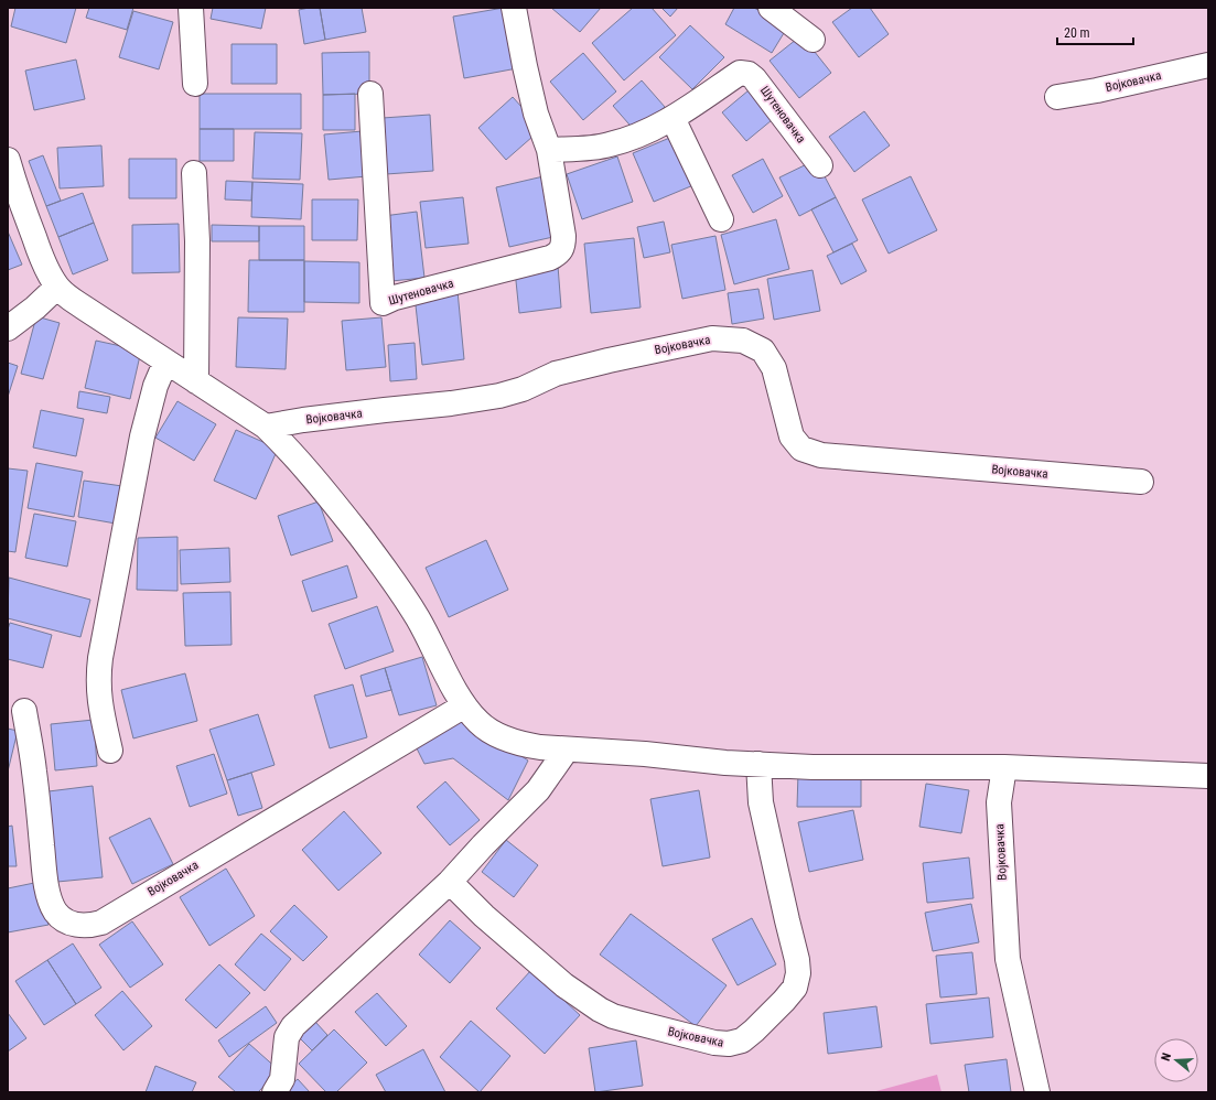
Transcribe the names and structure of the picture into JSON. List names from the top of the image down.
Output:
{
  "streets": {
    "street": ["Војковачка", "Шутеновачка"]
  },
  "scale_bar": "20 m",
  "north": "left"
}
